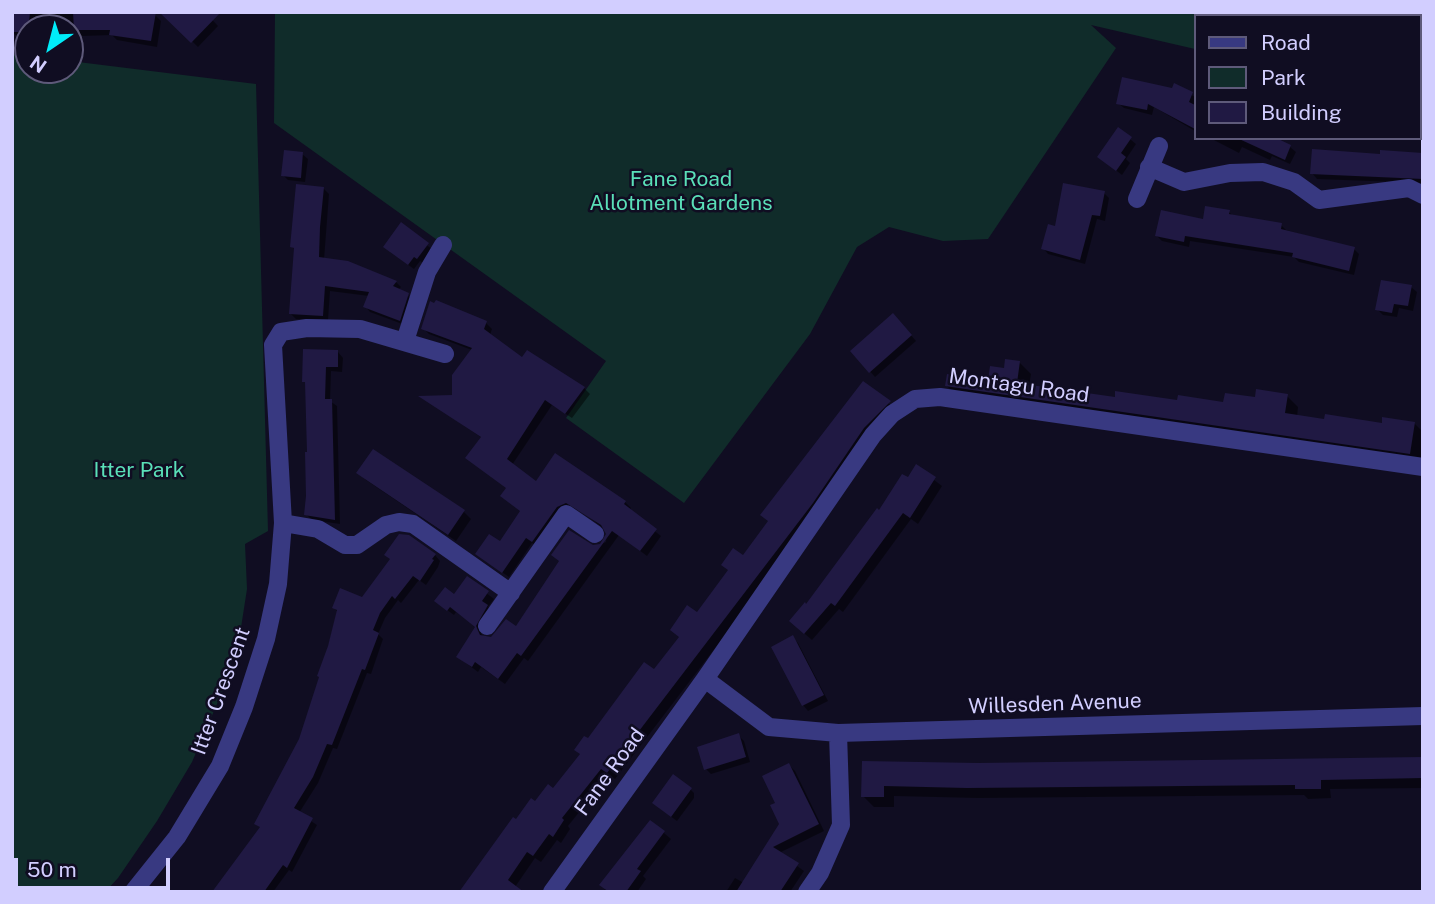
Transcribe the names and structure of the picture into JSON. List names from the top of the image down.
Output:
{
  "streets": {
    "street": [
      "Montagu Road",
      "Itter Crescent",
      "Willesden Avenue",
      "Fane Road"
    ]
  },
  "crossings": [
    ["Montagu Road", "Willesden Avenue"],
    ["Montagu Road", "Fane Road"],
    ["Willesden Avenue", "Fane Road"]
  ],
  "parks": ["Fane Road Allotment Gardens", "Itter Park"],
  "legend": ["Road", "Park", "Building"],
  "scale_bar": "50 m",
  "north": "bottom left"
}
